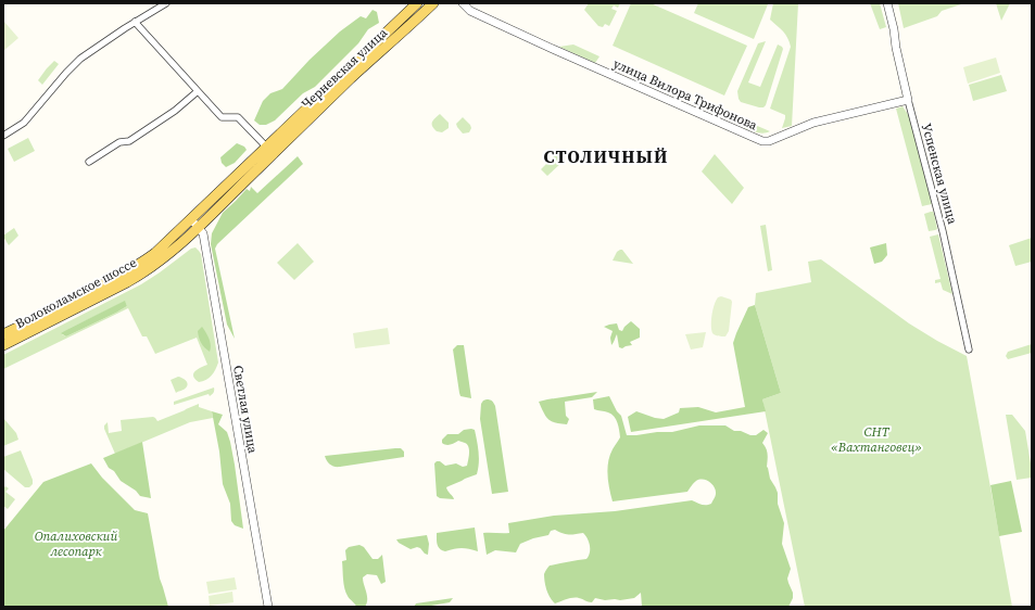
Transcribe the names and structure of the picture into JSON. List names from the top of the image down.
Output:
{
  "streets": {
    "main road": ["Черневская улица", "Волоколамское шоссе"],
    "street": ["улица Вилора Трифонова", "Успенская улица", "Светлая улица"]
  },
  "crossings": [
    ["Черневская улица", "Волоколамское шоссе"],
    ["улица Вилора Трифонова", "Успенская улица"],
    ["Волоколамское шоссе", "Светлая улица"]
  ],
  "districts": ["СТОЛИЧНЫЙ"],
  "parks": ["СНТ «Вахтанговец»", "Опалиховский лесопарк"]
}
